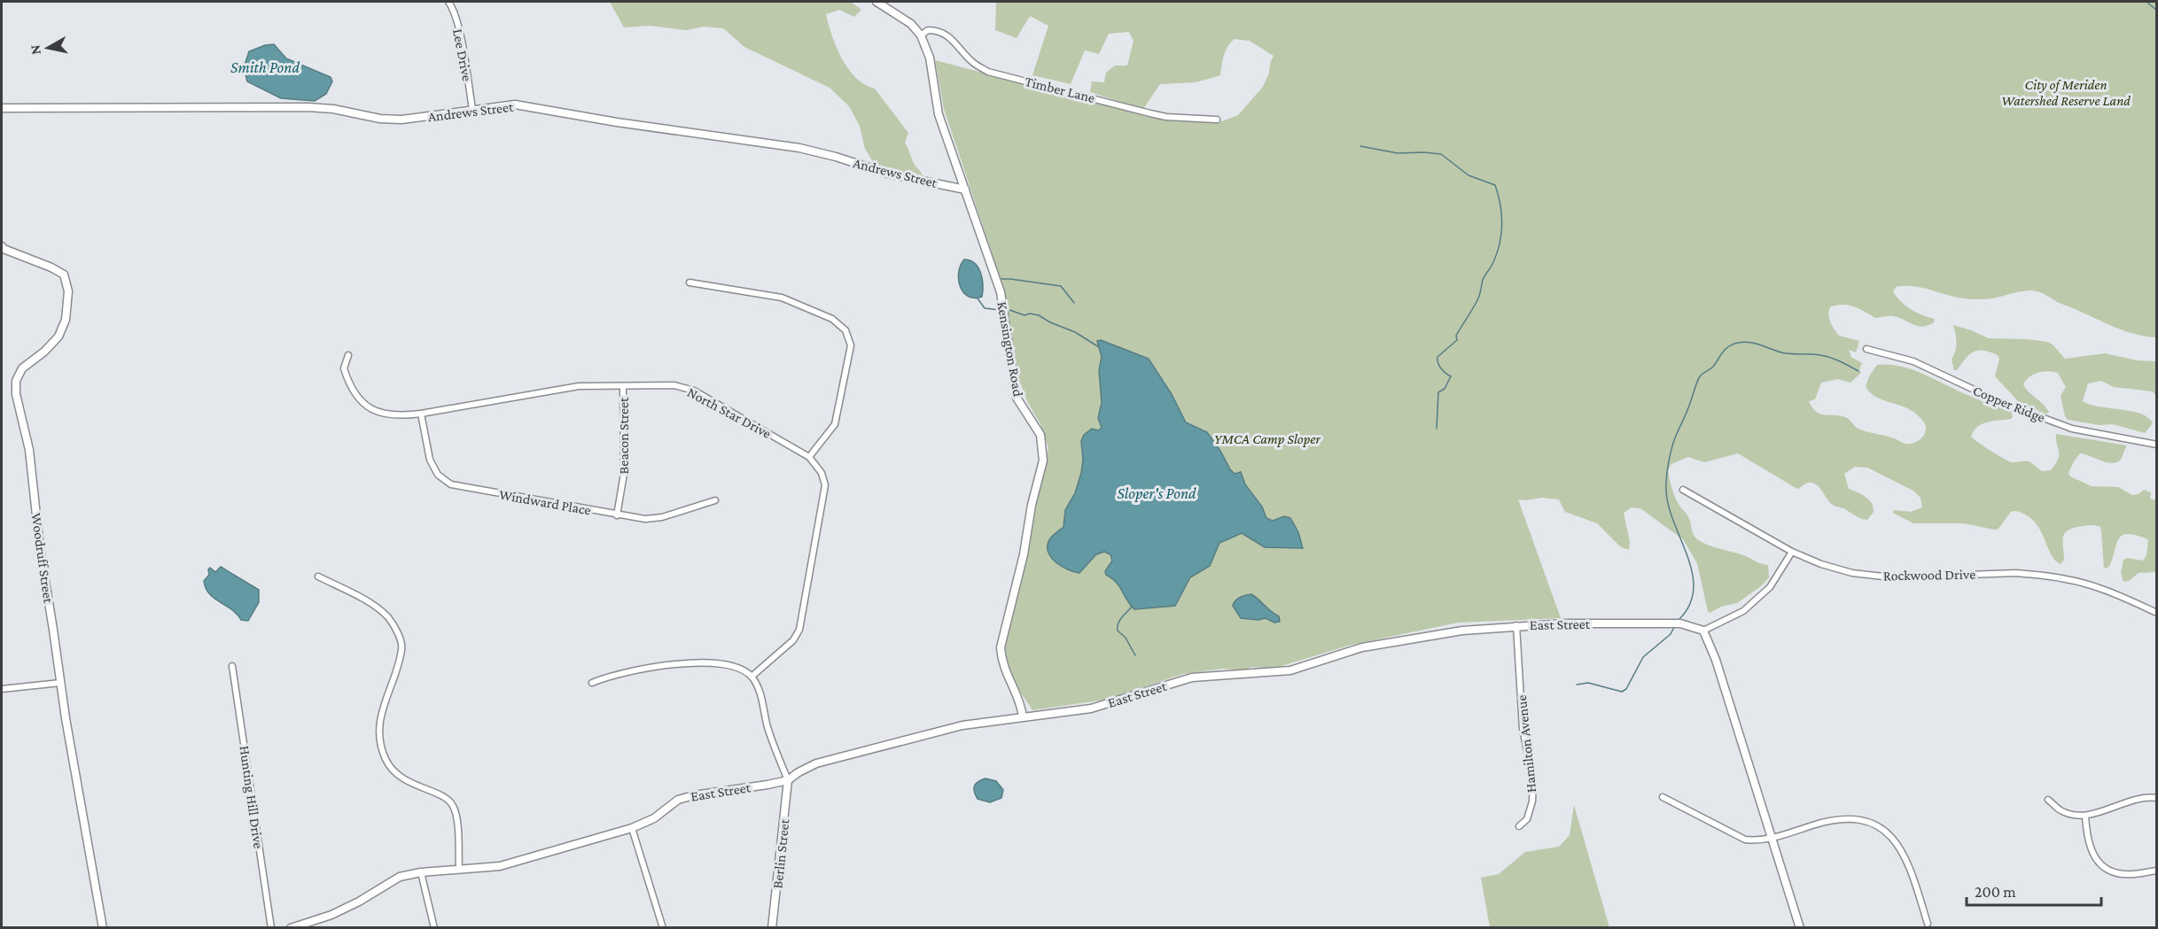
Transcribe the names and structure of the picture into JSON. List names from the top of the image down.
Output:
{
  "streets": {
    "street": [
      "Lee Drive",
      "Timber Lane",
      "Andrews Street",
      "Kensington Road",
      "Copper Ridge",
      "North Star Drive",
      "Beacon Street",
      "Windward Place",
      "Woodruff Street",
      "Rockwood Drive",
      "East Street",
      "Hamilton Avenue",
      "Hunting Hill Drive",
      "Berlin Street"
    ]
  },
  "crossings": [
    ["Lee Drive", "Andrews Street"],
    ["Timber Lane", "Kensington Road"],
    ["Andrews Street", "Kensington Road"],
    ["Kensington Road", "East Street"],
    ["North Star Drive", "Beacon Street"],
    ["North Star Drive", "Windward Place"],
    ["Beacon Street", "Windward Place"],
    ["East Street", "Hamilton Avenue"],
    ["East Street", "Berlin Street"]
  ],
  "water": ["Smith Pond", "Sloper's Pond"],
  "parks": ["City of Meriden Watershed Reserve Land", "YMCA Camp Sloper"],
  "scale_bar": "200 m",
  "north": "left"
}
